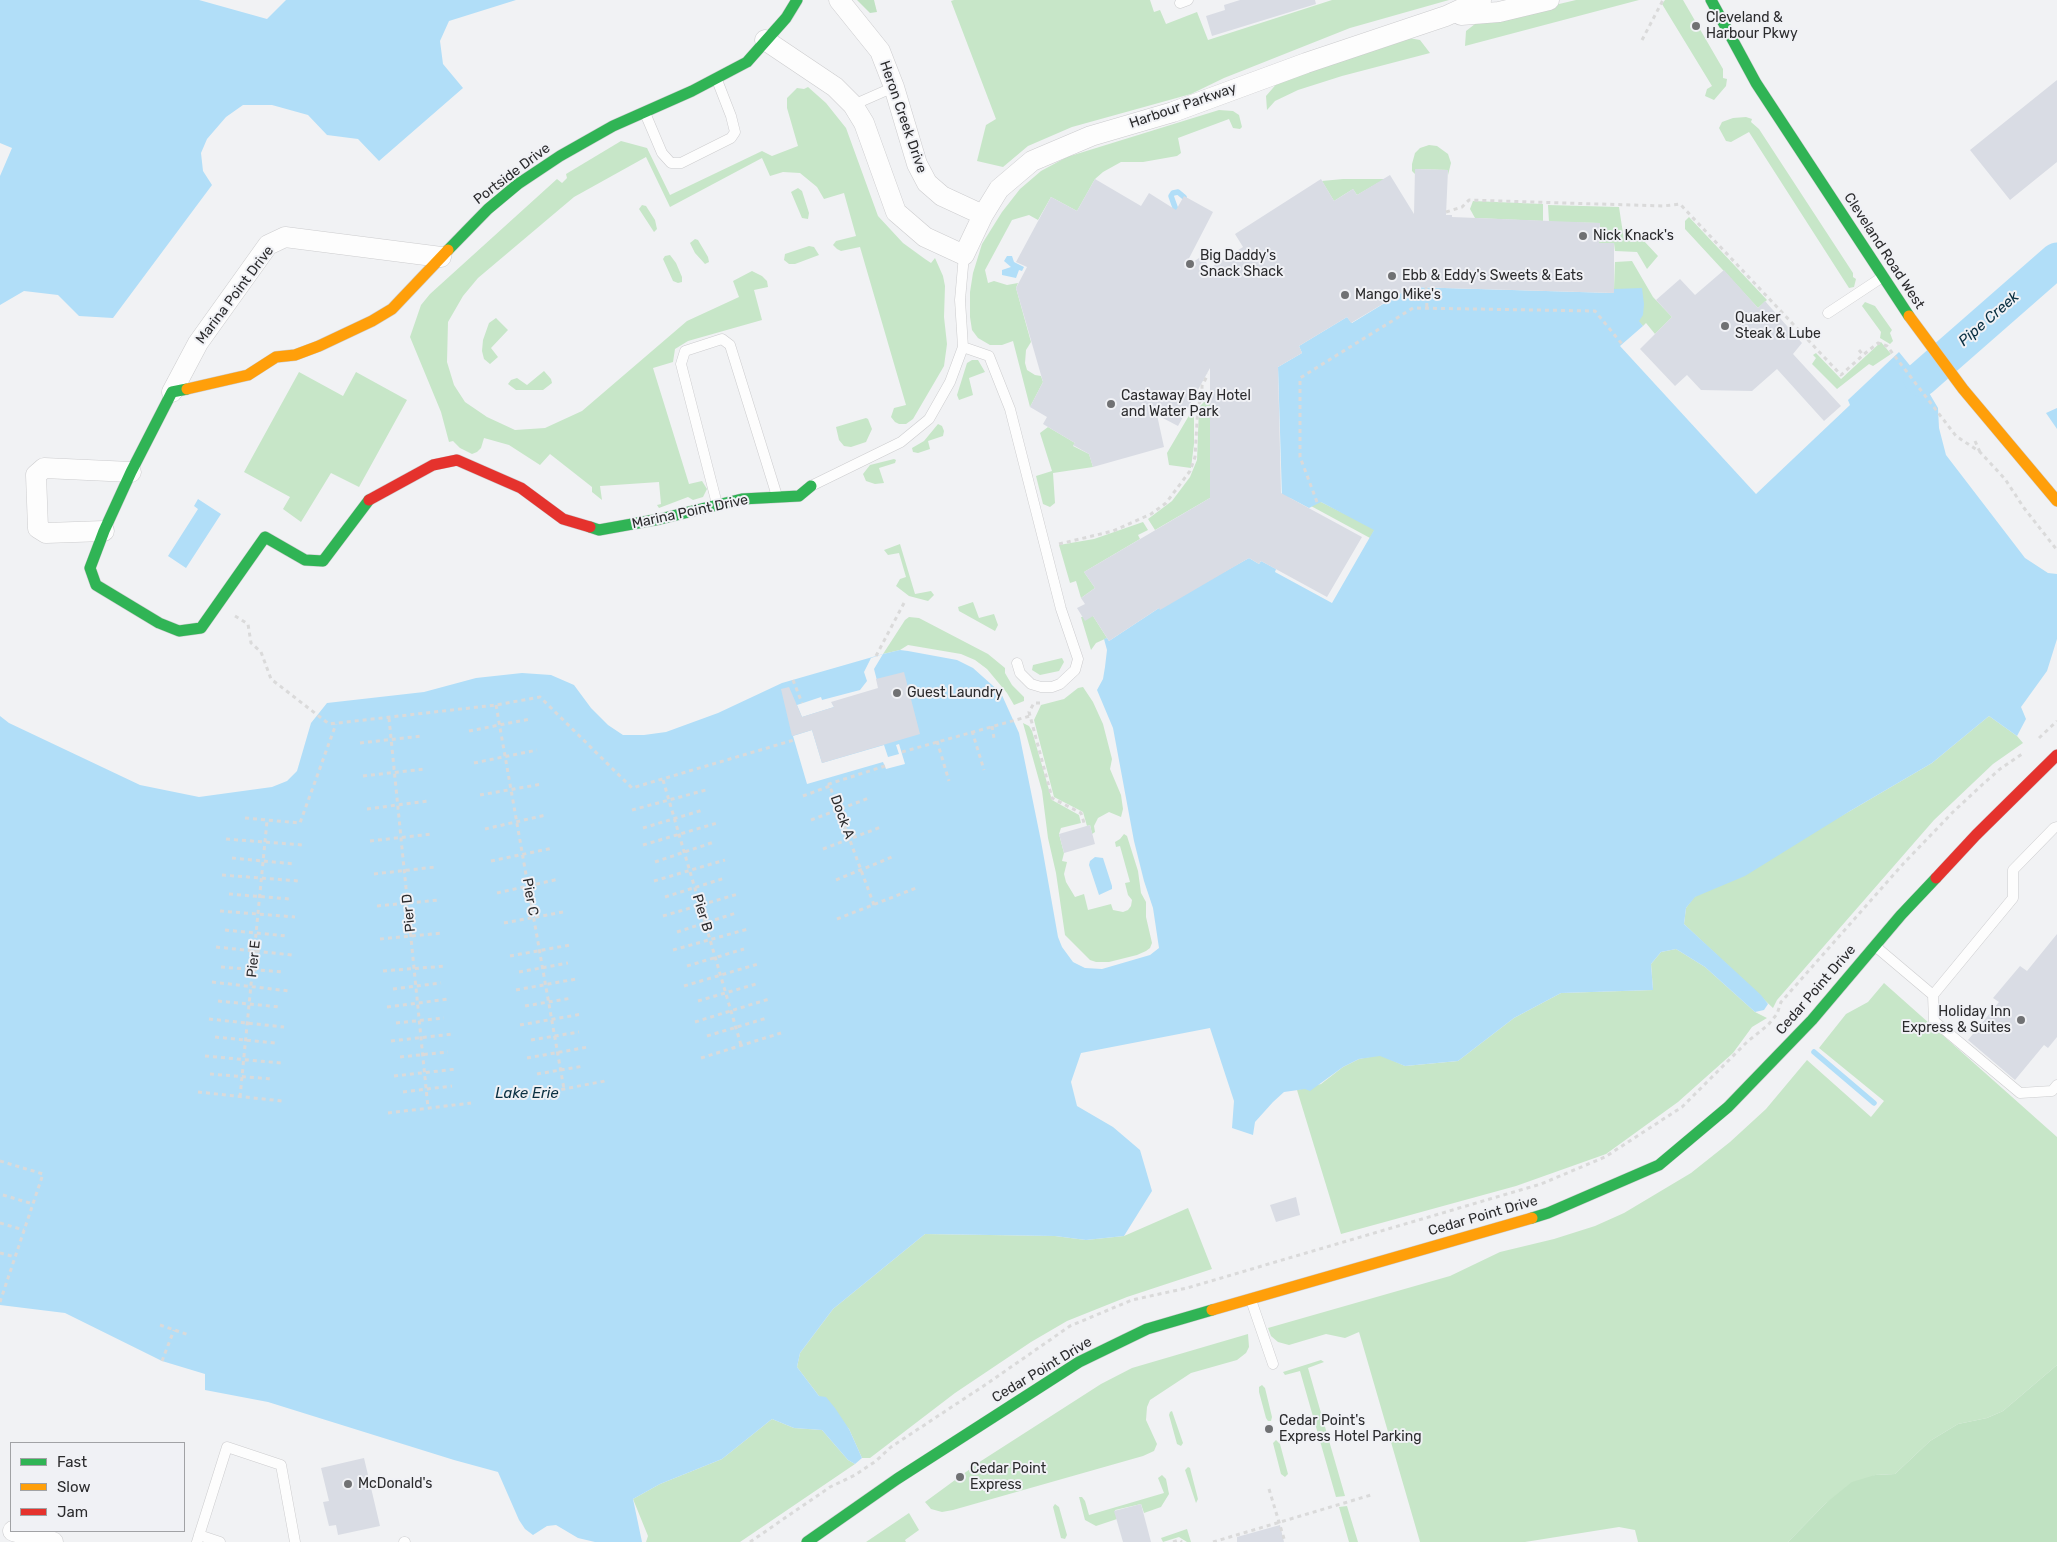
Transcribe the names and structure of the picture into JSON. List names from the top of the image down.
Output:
{
  "streets": {
    "main road": [
      "Portside Drive",
      "Cleveland Road West",
      "Marina Point Drive",
      "Cedar Point Drive"
    ],
    "street": ["Harbour Parkway", "Heron Creek Drive"],
    "path": [
      "Dock A",
      "Pier C",
      "Pier D",
      "Pier B",
      "Pier E"
    ]
  },
  "crossings": [
    ["Harbour Parkway", "Heron Creek Drive"],
    ["Harbour Parkway", "Marina Point Drive"],
    ["Portside Drive", "Marina Point Drive"]
  ],
  "water": ["Pipe Creek", "Lake Erie"],
  "places": [
    "Cleveland & Harbour Pkwy",
    "Nick Knack's",
    "Big Daddy's Snack Shack",
    "Ebb & Eddy's Sweets & Eats",
    "Mango Mike's",
    "Quaker Steak & Lube",
    "Castaway Bay Hotel and Water Park",
    "Guest Laundry",
    "Holiday Inn Express & Suites",
    "Cedar Point's Express Hotel Parking",
    "Cedar Point Express",
    "McDonald's"
  ],
  "legend": ["Fast", "Slow", "Jam"]
}
